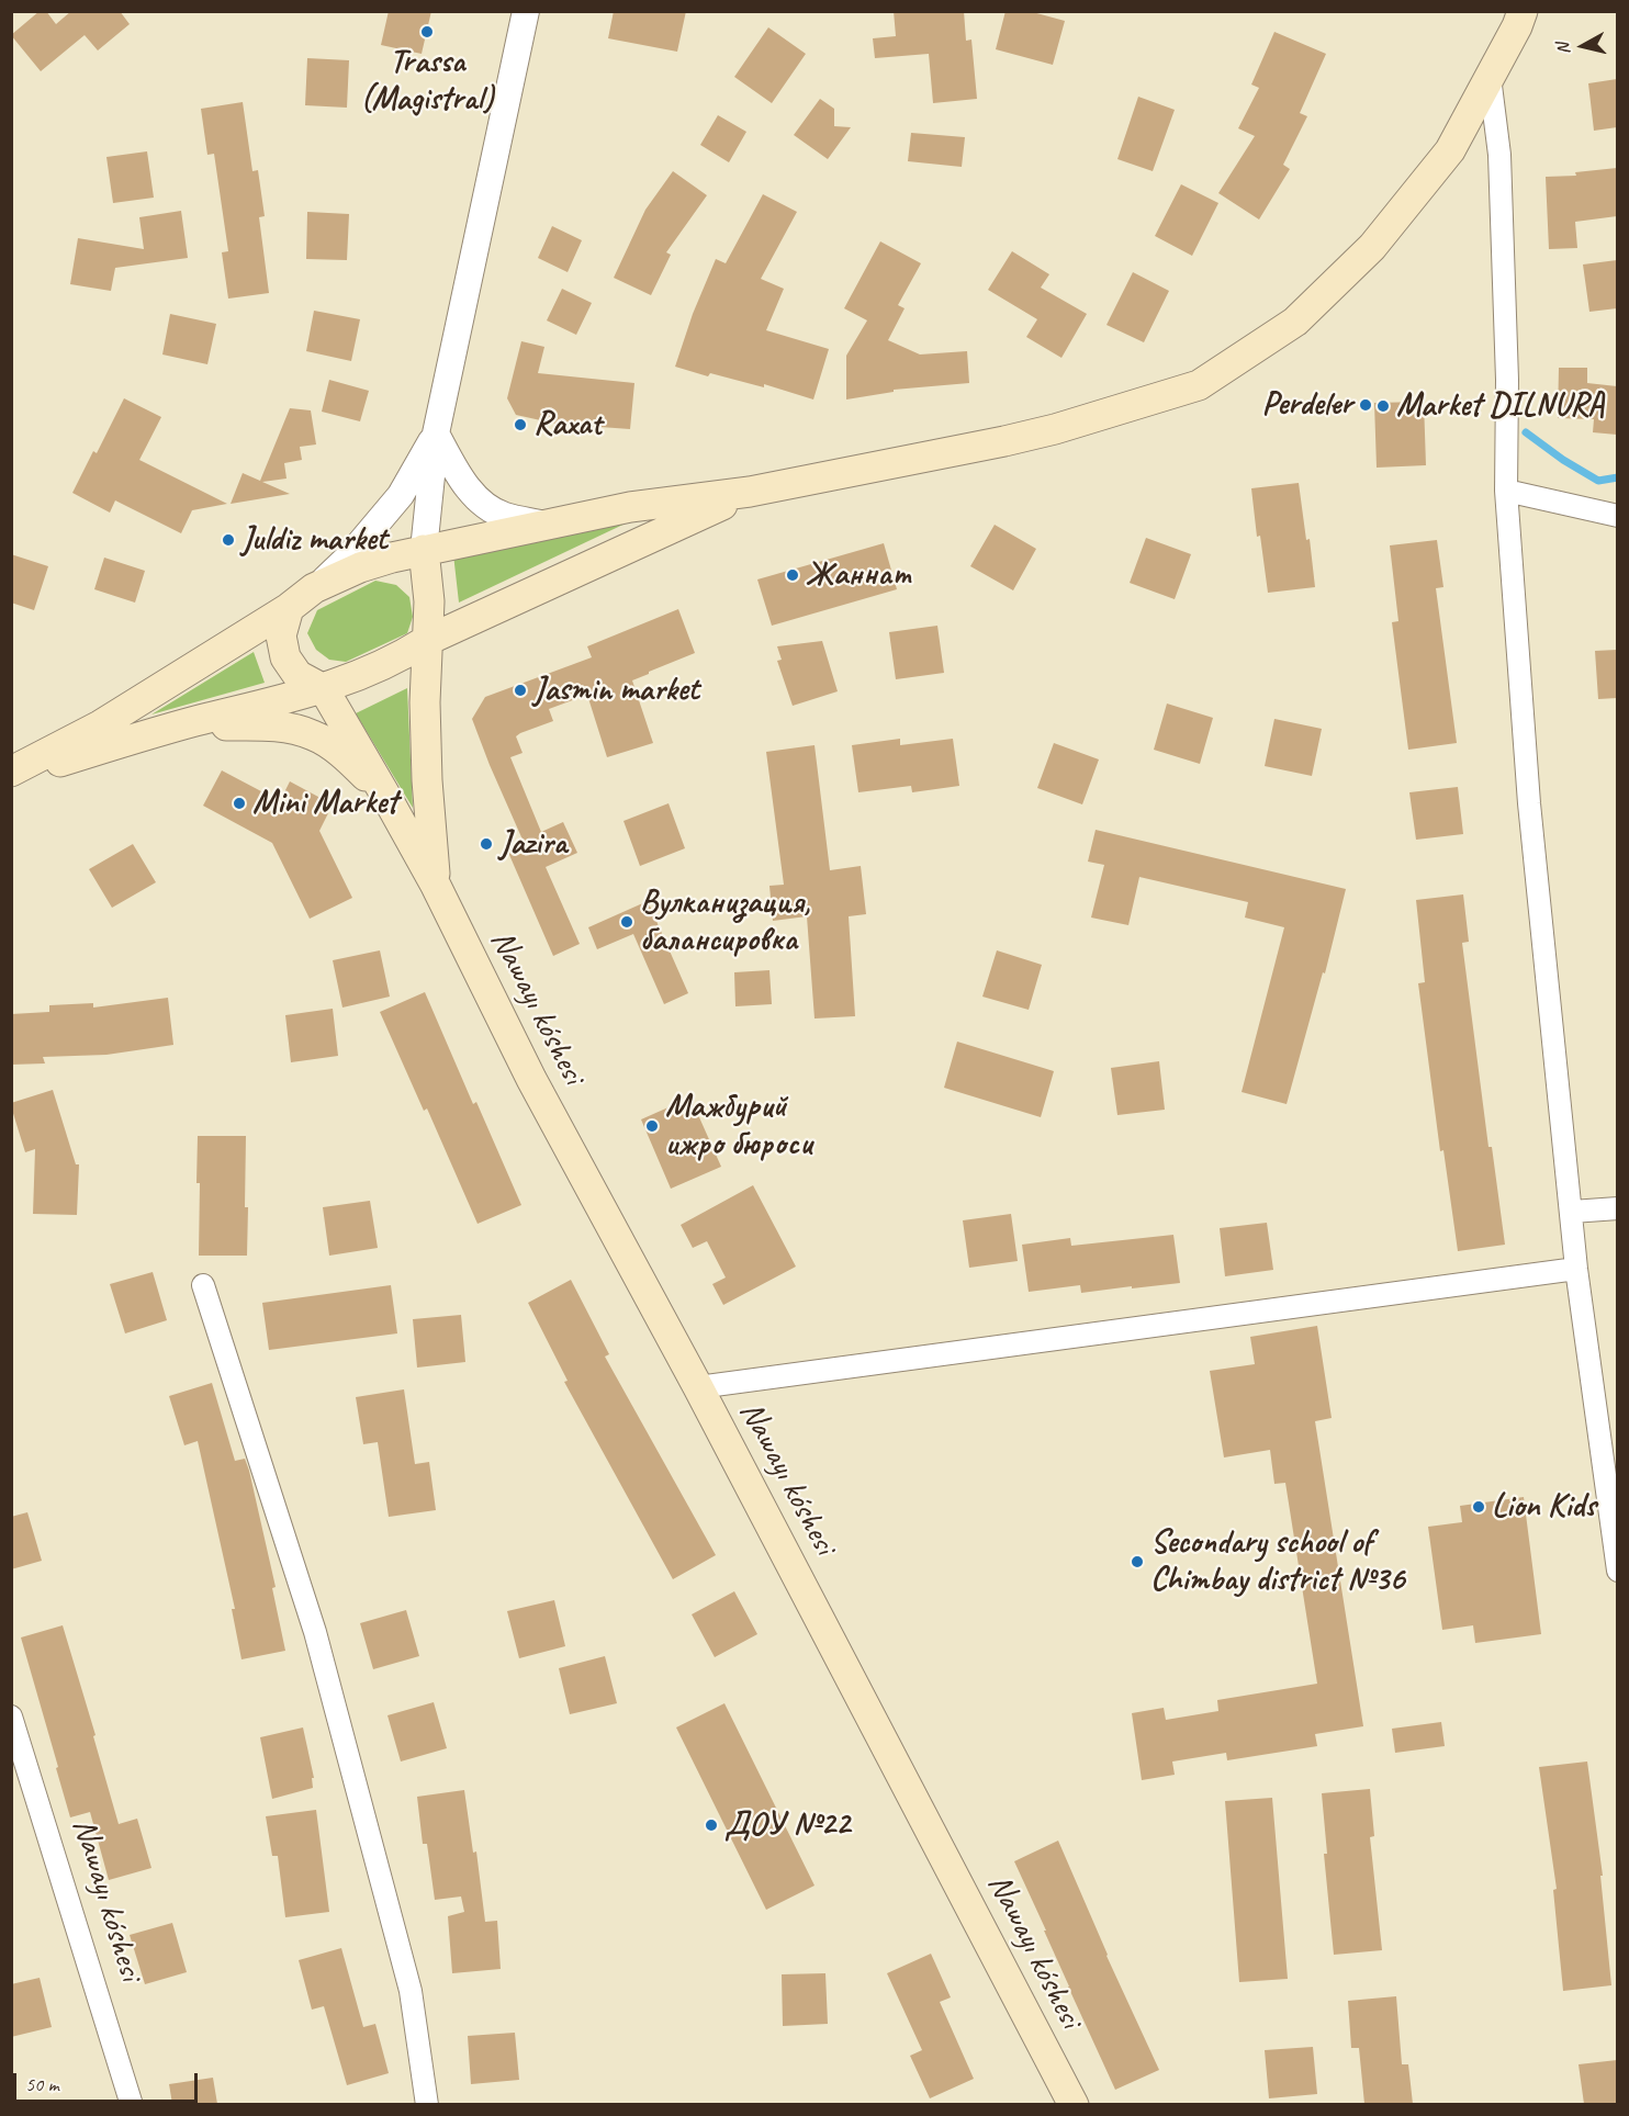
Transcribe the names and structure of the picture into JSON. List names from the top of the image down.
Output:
{
  "streets": {
    "main road": ["Nawayı kóshesi"]
  },
  "places": [
    "Trassa (Magistral)",
    "Perdeler",
    "Market DILNURA",
    "Raxat",
    "Juldiz market",
    "Жаннат",
    "Jasmin market",
    "Mini Market",
    "Jazira",
    "Вулканизация, балансировка",
    "Мажбурий ижро бюроси",
    "Lion Kids",
    "Secondary school of Chimbay district №36",
    "ДОУ №22"
  ],
  "scale_bar": "50 m",
  "north": "left"
}
